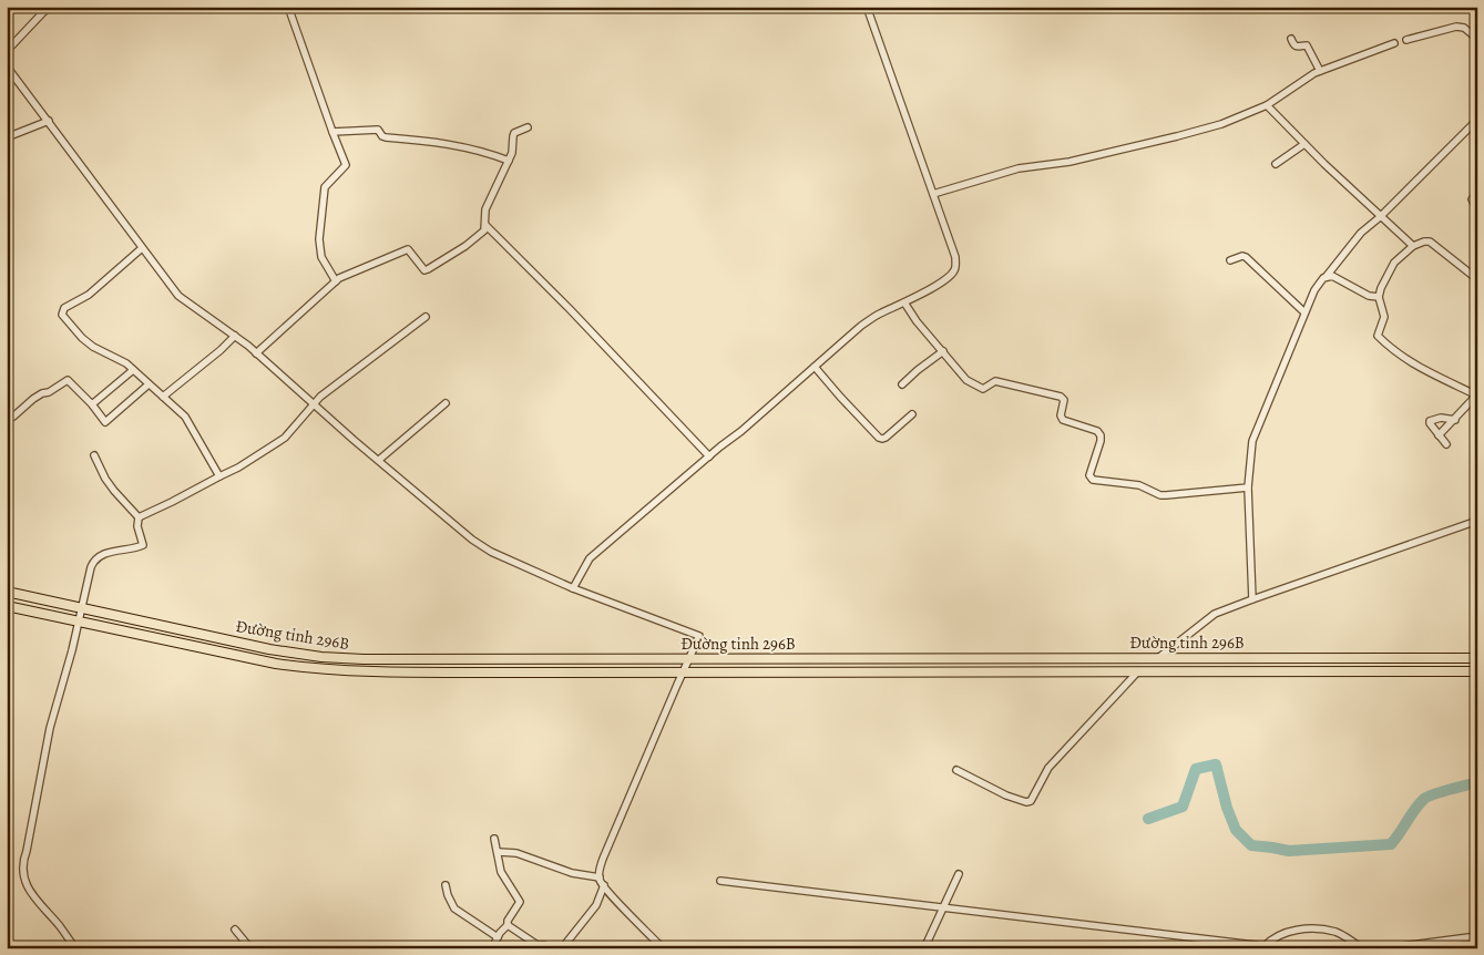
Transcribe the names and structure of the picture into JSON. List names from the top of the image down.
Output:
{
  "streets": {
    "main road": ["Đường tỉnh 296B"]
  }
}
